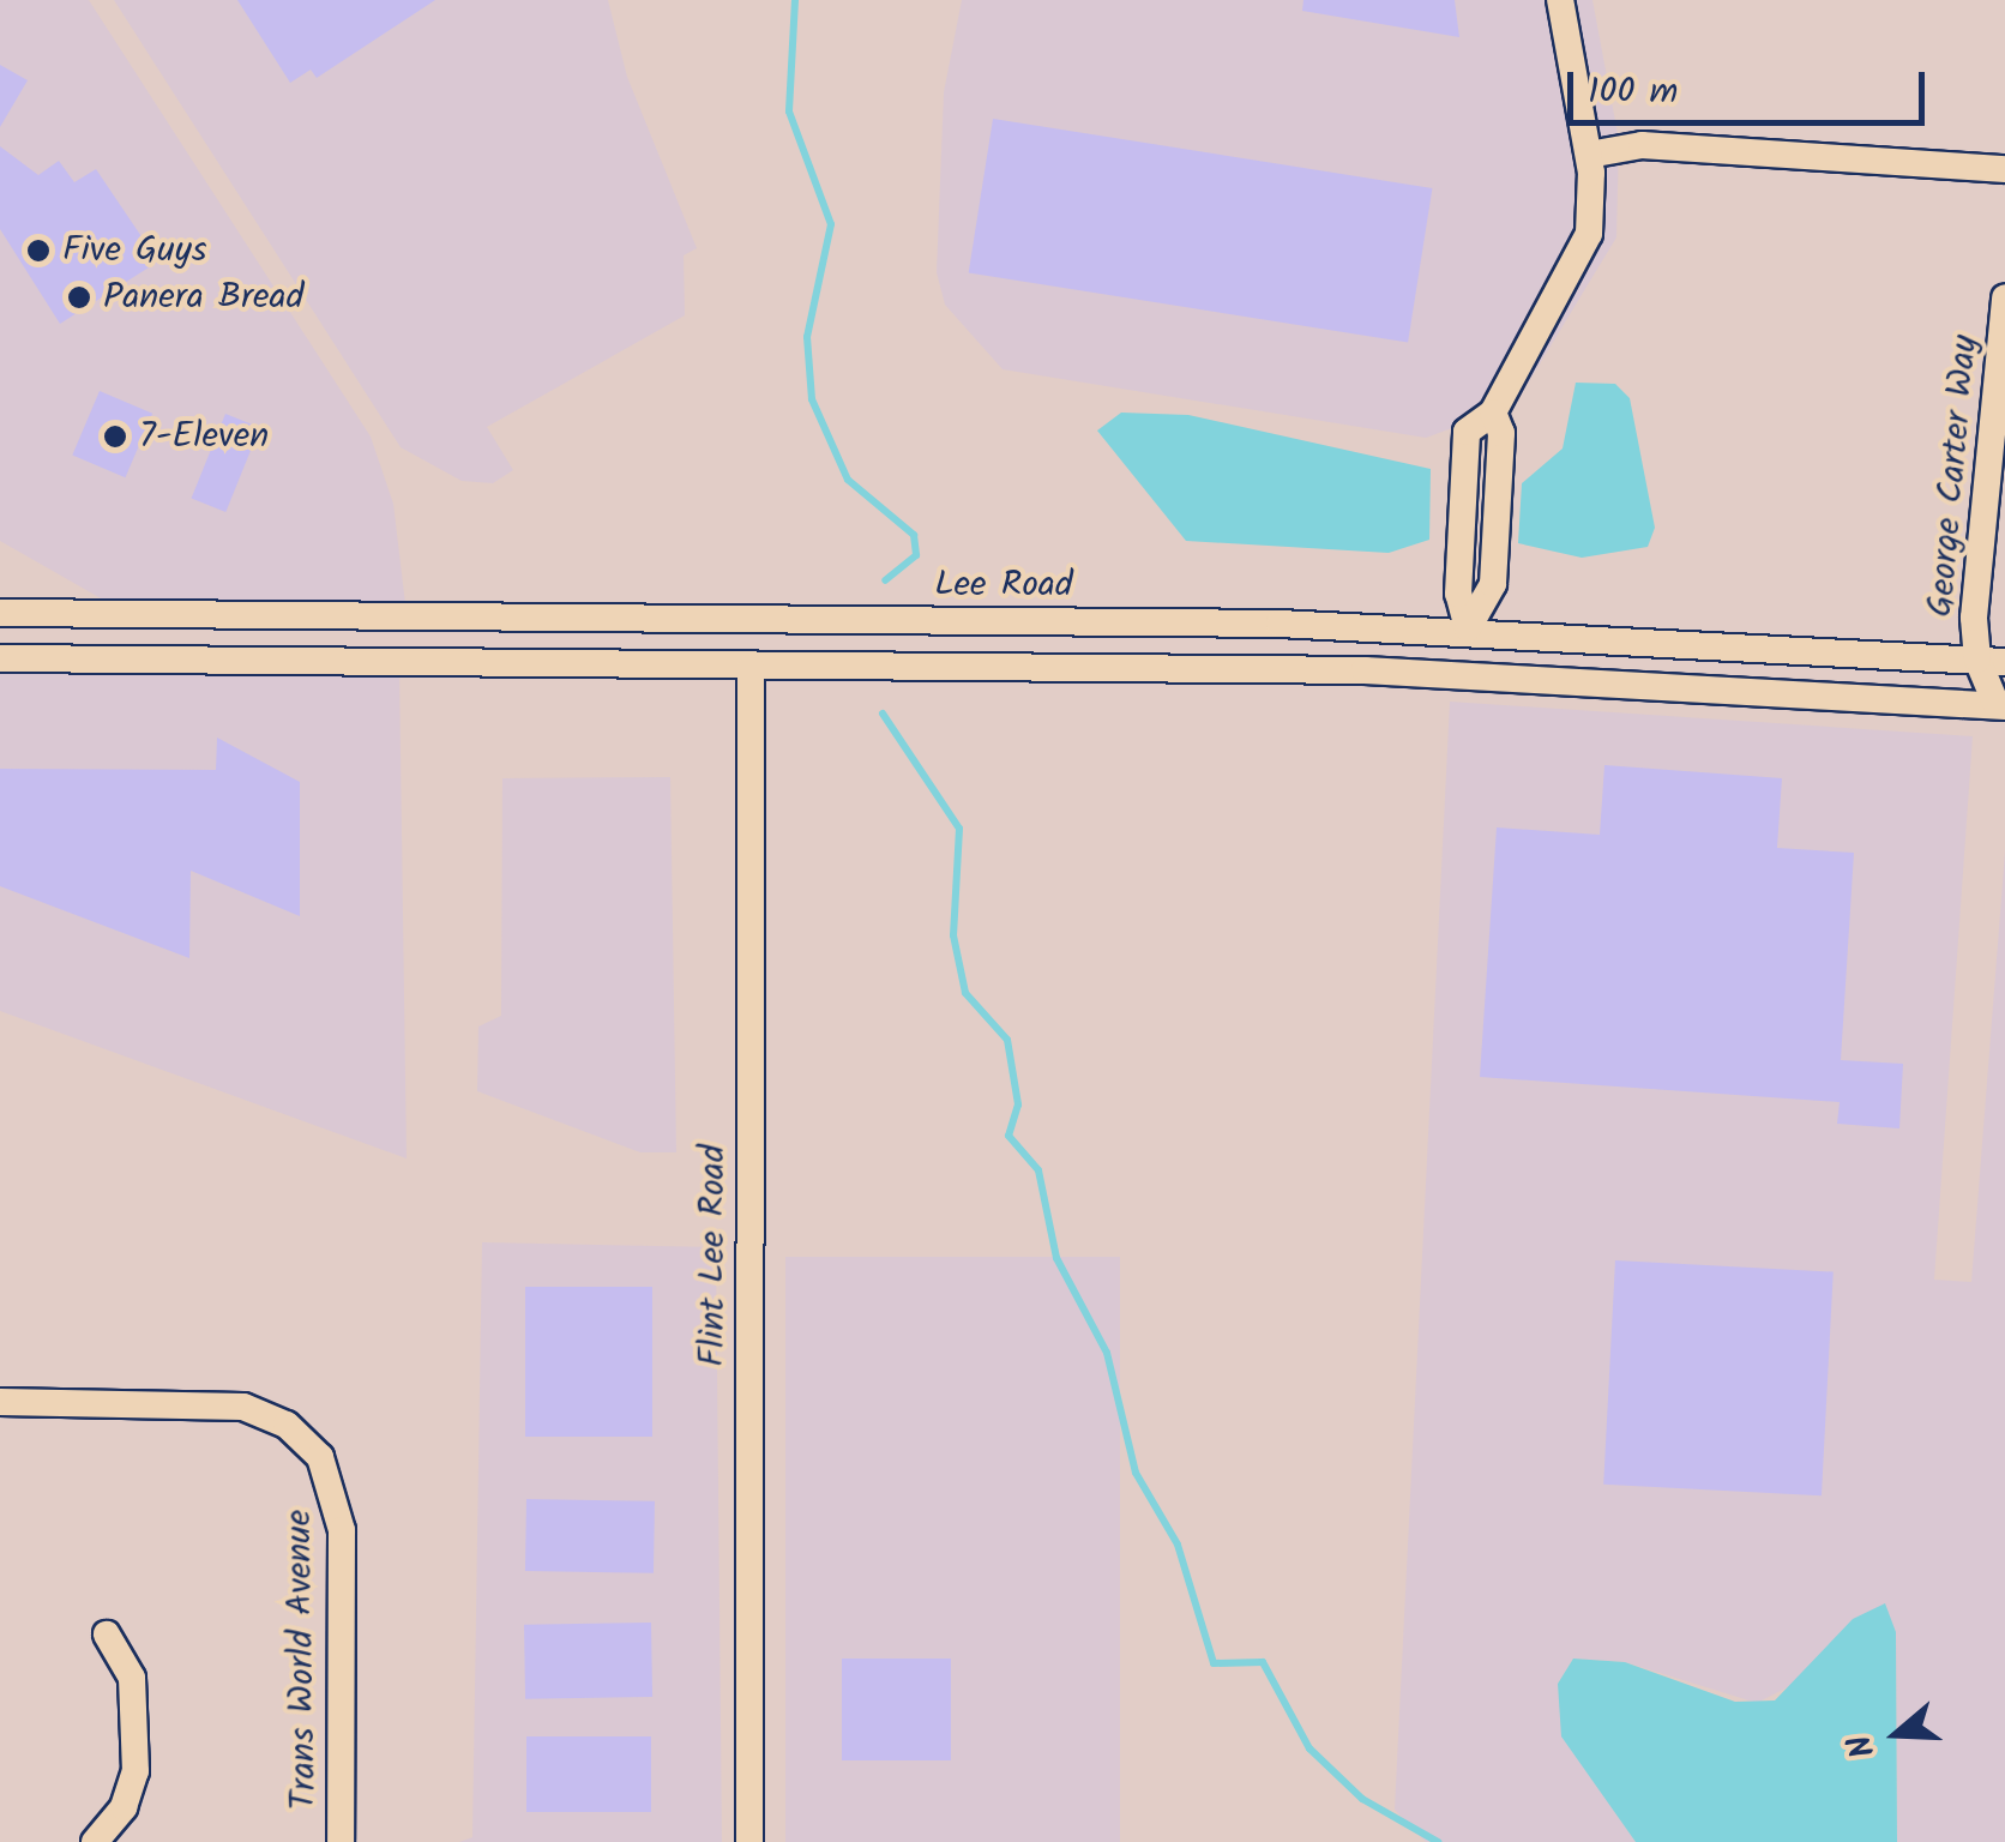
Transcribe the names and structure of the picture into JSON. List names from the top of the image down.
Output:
{
  "streets": {
    "street": [
      "George Carter Way",
      "Lee Road",
      "Flint Lee Road",
      "Trans World Avenue"
    ]
  },
  "crossings": [
    ["George Carter Way", "Lee Road"]
  ],
  "places": ["Five Guys", "Panera Bread", "7-Eleven"],
  "scale_bar": "100 m",
  "north": "left"
}
